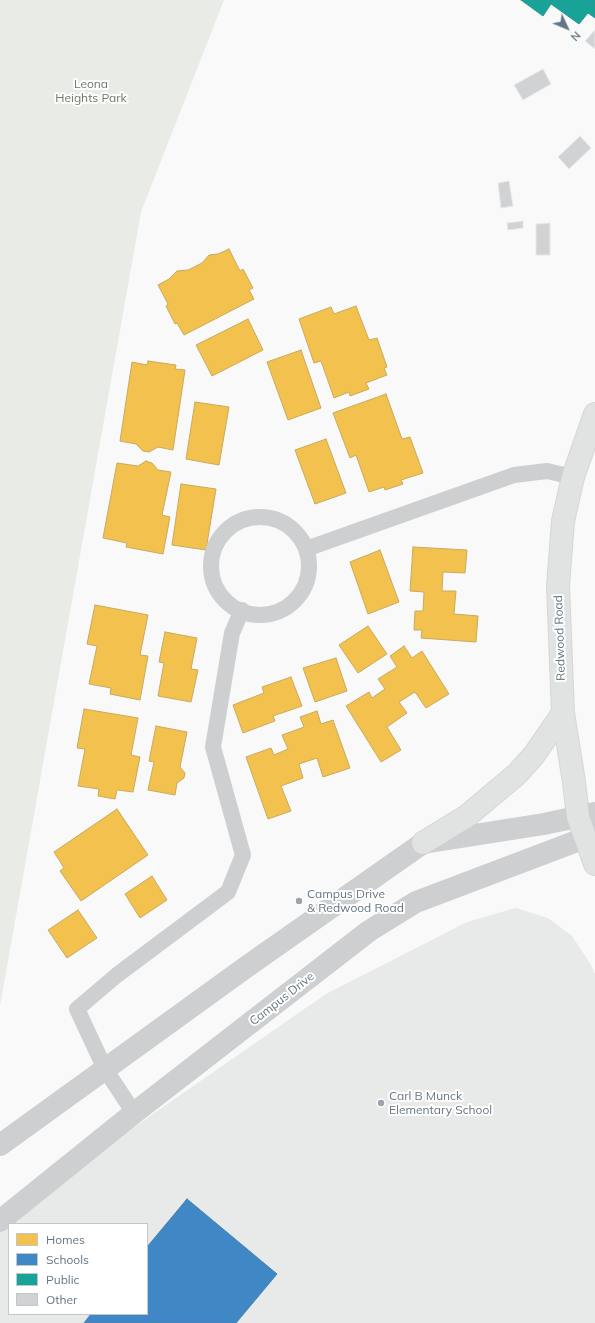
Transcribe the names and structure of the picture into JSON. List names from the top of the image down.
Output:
{
  "streets": {
    "main road": ["Redwood Road"],
    "street": ["Campus Drive"]
  },
  "crossings": [
    ["Redwood Road", "Campus Drive"]
  ],
  "parks": ["Leona Heights Park"],
  "places": ["Campus Drive & Redwood Road", "Carl B Munck Elementary School"],
  "legend": [
    "Homes",
    "Schools",
    "Public",
    "Other"
  ],
  "north": "bottom right"
}
